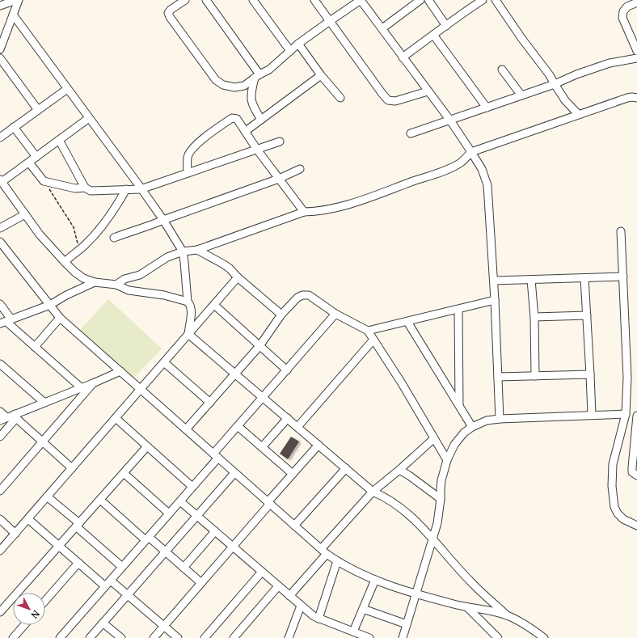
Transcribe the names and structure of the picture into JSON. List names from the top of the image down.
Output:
{
  "north": "bottom right"
}
